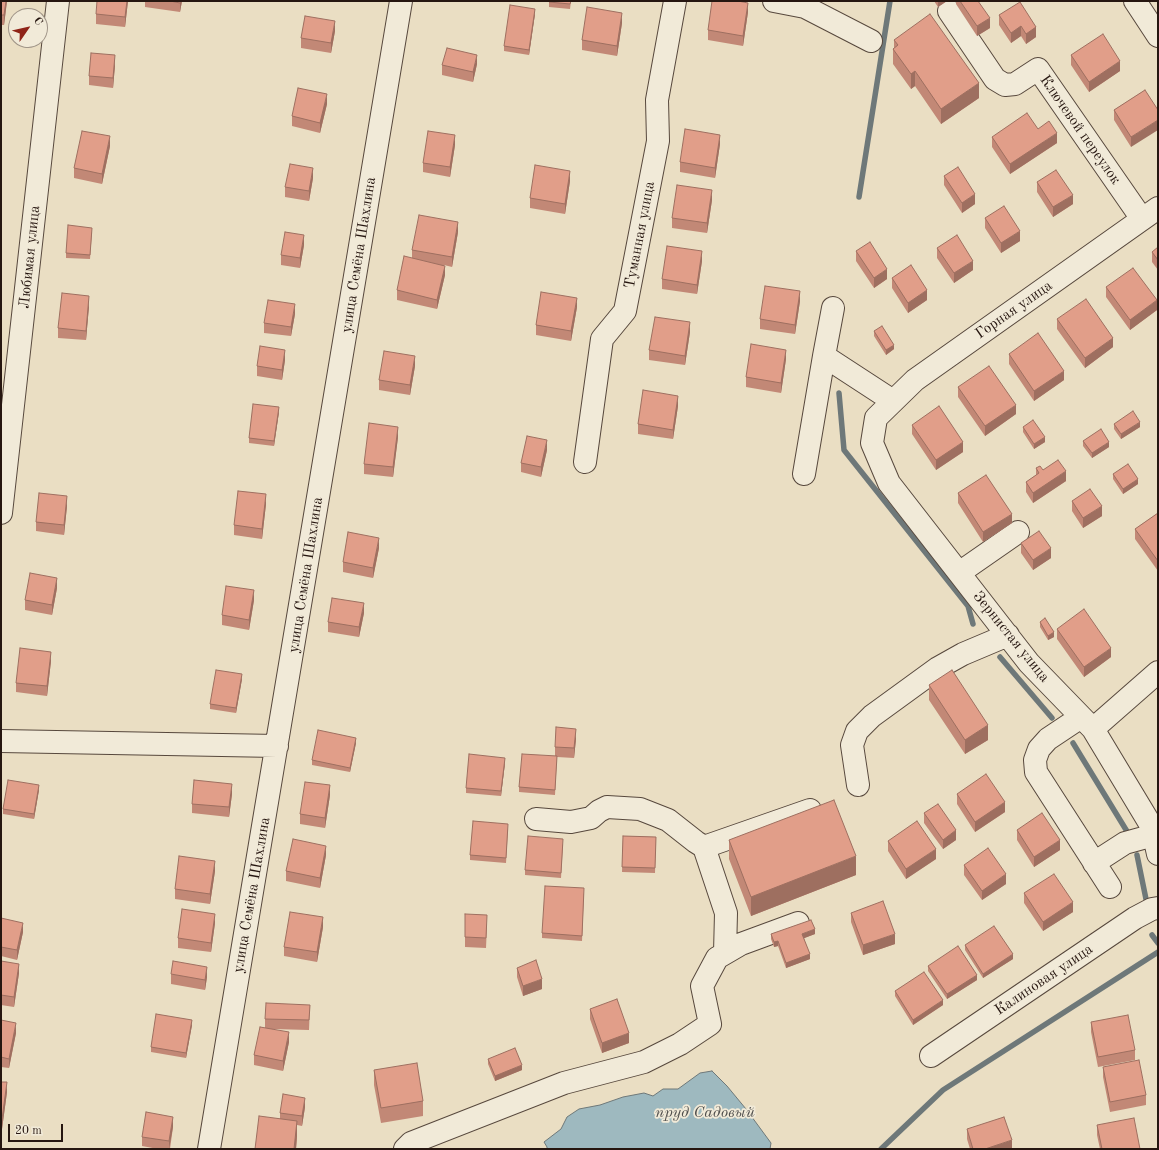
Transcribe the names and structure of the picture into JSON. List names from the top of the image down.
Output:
{
  "streets": {
    "street": [
      "Ключевой переулок",
      "Туманная улица",
      "улица Семёна Шахлина",
      "Любимая улица",
      "Горная улица",
      "Зернистая улица",
      "Калиновая улица"
    ]
  },
  "crossings": [
    ["Ключевой переулок", "Горная улица"],
    ["Горная улица", "Зернистая улица"]
  ],
  "water": ["пруд Садовый"],
  "scale_bar": "20 m",
  "north": "top right"
}
